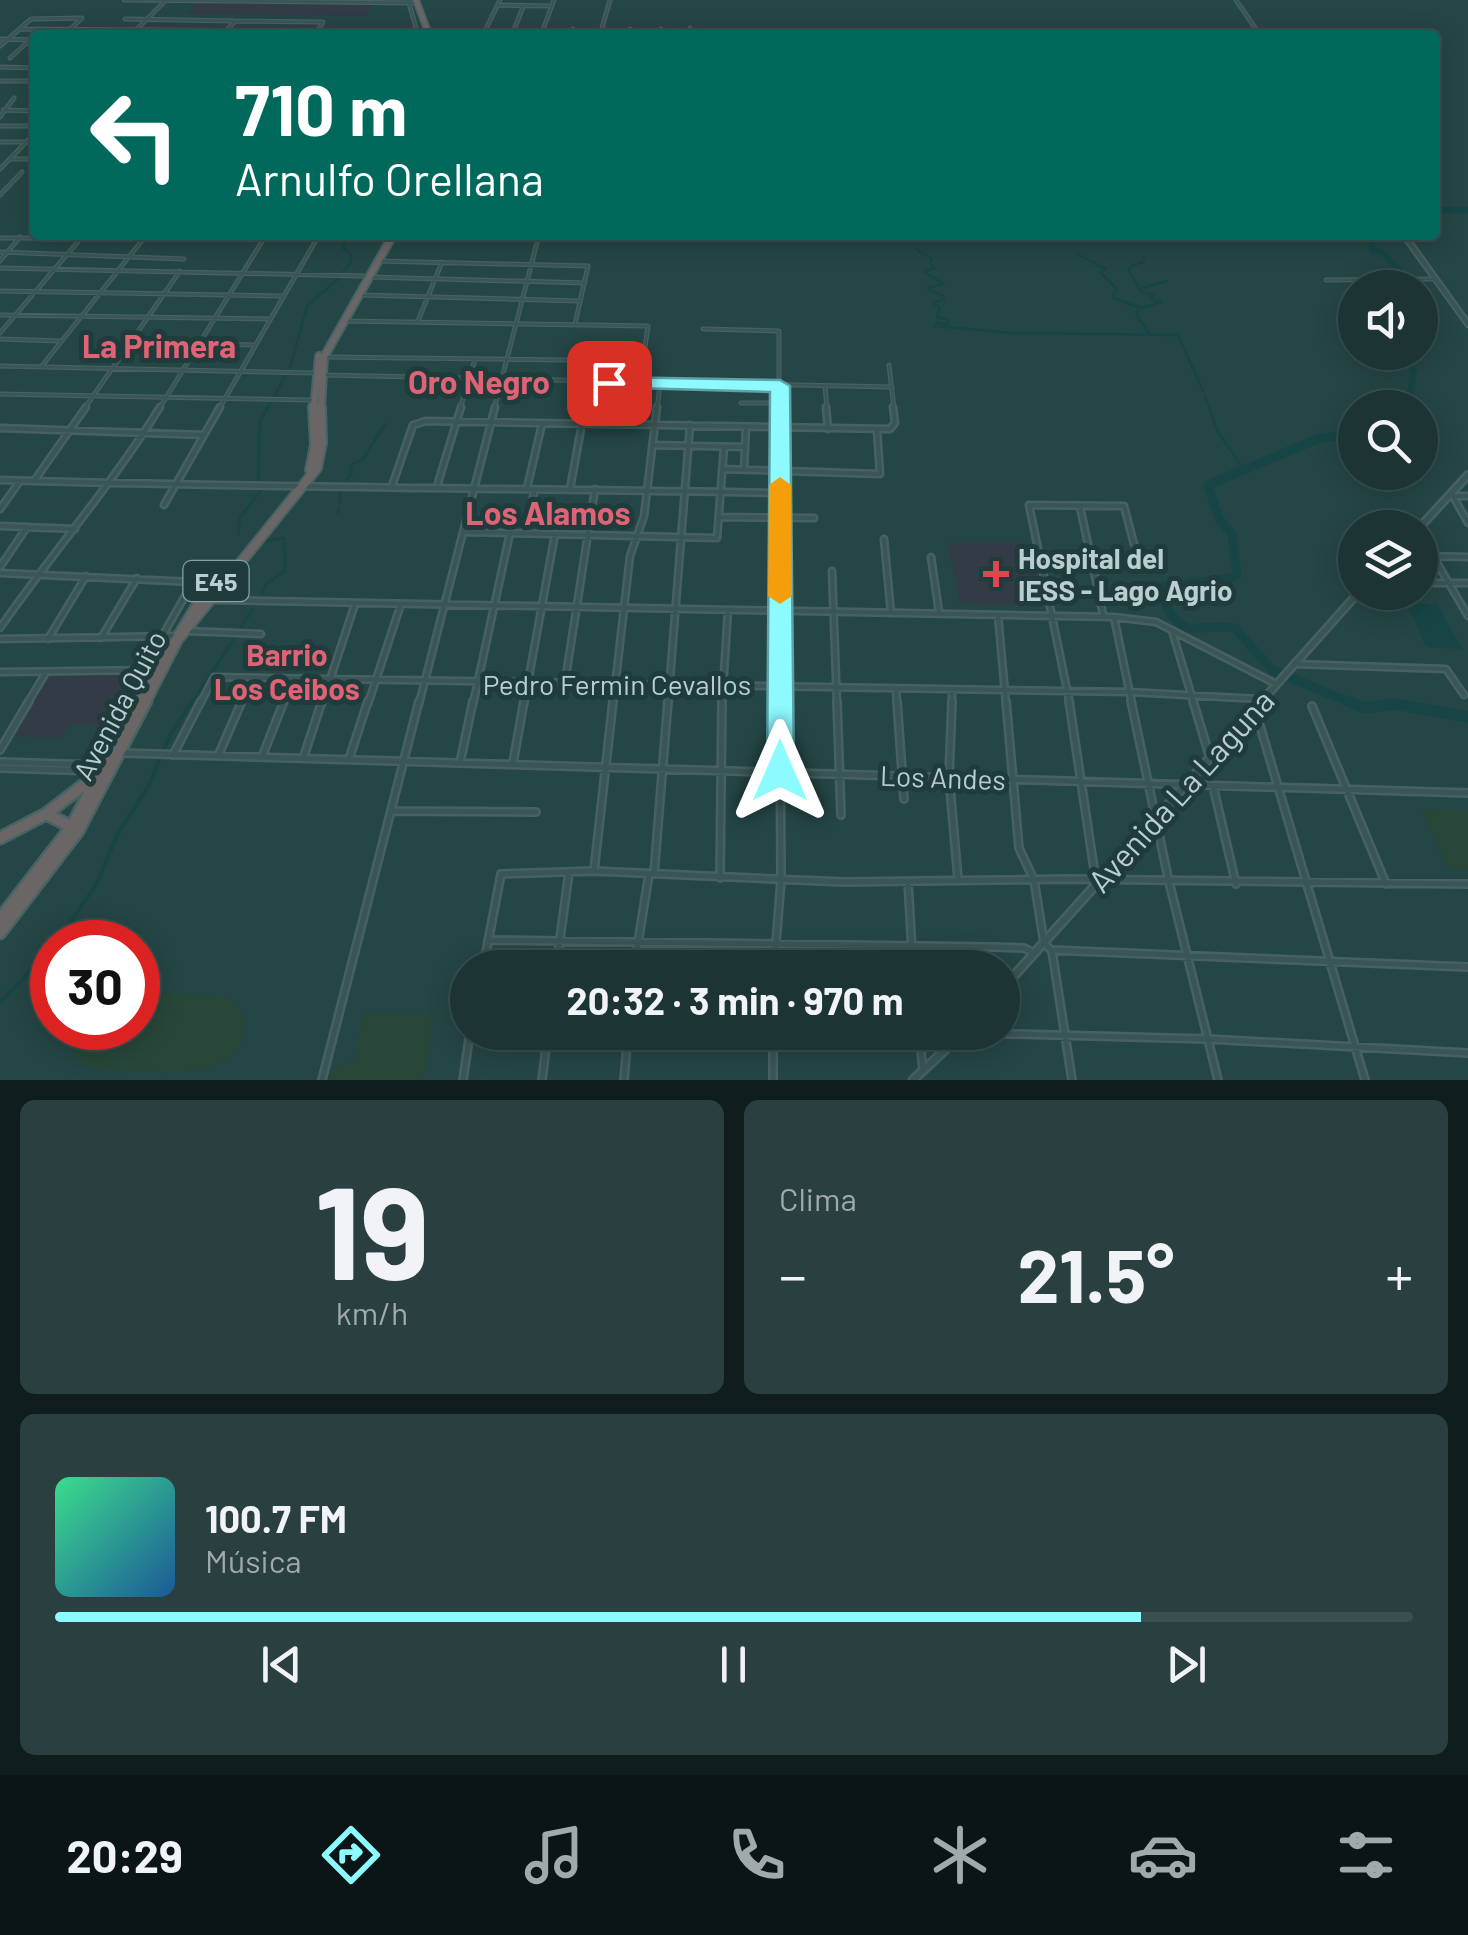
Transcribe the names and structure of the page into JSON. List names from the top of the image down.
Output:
{
  "streets": {
    "highway": ["E45", "Avenida Quito"],
    "street": ["Pedro Fermin Cevallos", "Los Andes", "Avenida La Laguna"]
  },
  "crossings": [
    ["Pedro Fermin Cevallos", "Los Andes"],
    ["Pedro Fermin Cevallos", "Avenida La Laguna"],
    ["Avenida Quito", "Los Andes"],
    ["Los Andes", "Avenida La Laguna"]
  ],
  "districts": [
    "La Primera",
    "Oro Negro",
    "Los Alamos",
    "Barrio Los Ceibos"
  ],
  "places": {
    "health": ["Hospital del IESS - Lago Agrio"]
  },
  "page": {
    "turn": ["710 m", "Arnulfo Orellana"],
    "limit": "30",
    "trip": "20:32 · 3 min · 970 m",
    "tile": [
      ["19", "km/h"],
      "Clima"
    ],
    "heat": ["−", "21.5°", "+"],
    "song": ["100.7 FM", "Música"],
    "tabs": "20:29"
  }
}
